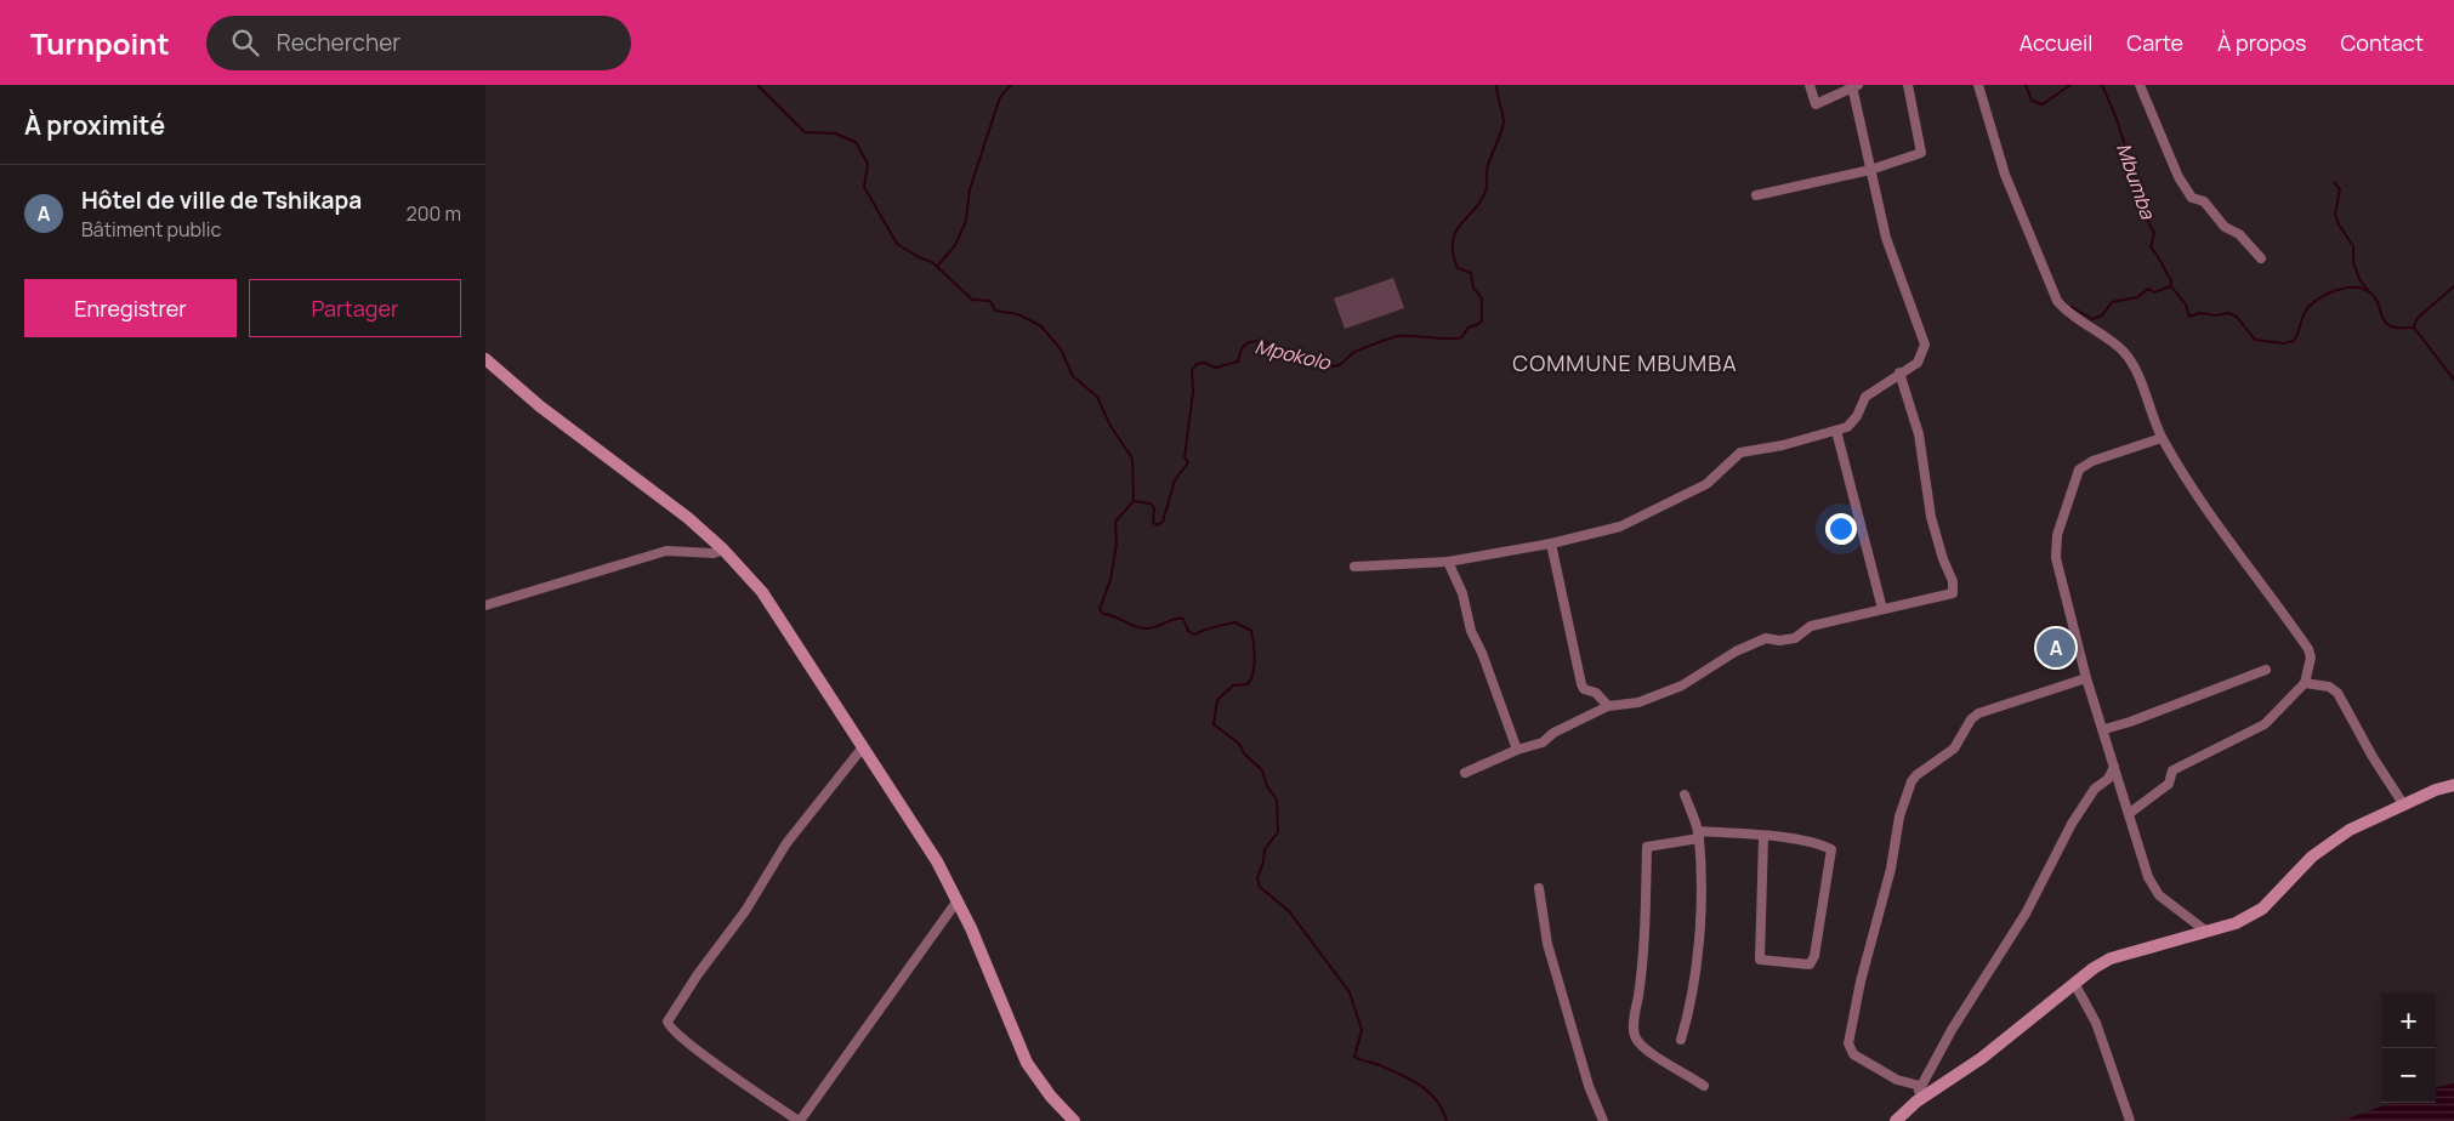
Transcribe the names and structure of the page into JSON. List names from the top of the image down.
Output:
{
  "districts": ["COMMUNE MBUMBA"],
  "water": ["Mbumba", "Mpokolo"],
  "page": {
    "header": "Turnpoint",
    "search": "Rechercher",
    "nav": [
      "Accueil",
      "Carte",
      "À propos",
      "Contact"
    ],
    "heading": "À proximité",
    "list": [
      {
        "mark": "A",
        "name": "Hôtel de ville de Tshikapa",
        "note": "Bâtiment public",
        "value": "200 m"
      }
    ],
    "buttons": ["Enregistrer", "Partager"],
    "pins": "A",
    "map_buttons": ["+", "−"]
  }
}
